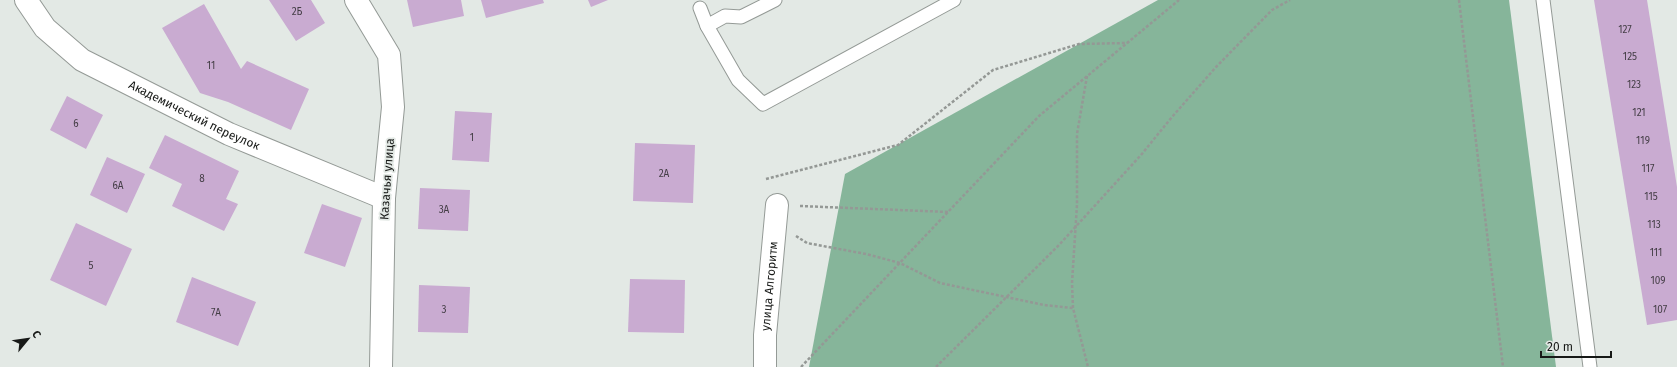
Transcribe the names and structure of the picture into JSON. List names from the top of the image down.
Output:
{
  "streets": {
    "street": ["Академический переулок", "Казачья улица", "улица Алгоритм"]
  },
  "crossings": [
    ["Академический переулок", "Казачья улица"]
  ],
  "house_numbers": [
    "2Б",
    "127",
    "125",
    "11",
    "123",
    "121",
    "6",
    "1",
    "119",
    "117",
    "2А",
    "8",
    "6А",
    "115",
    "3А",
    "113",
    "111",
    "5",
    "109",
    "3",
    "107",
    "7А"
  ],
  "scale_bar": "20 m",
  "north": "top right"
}
